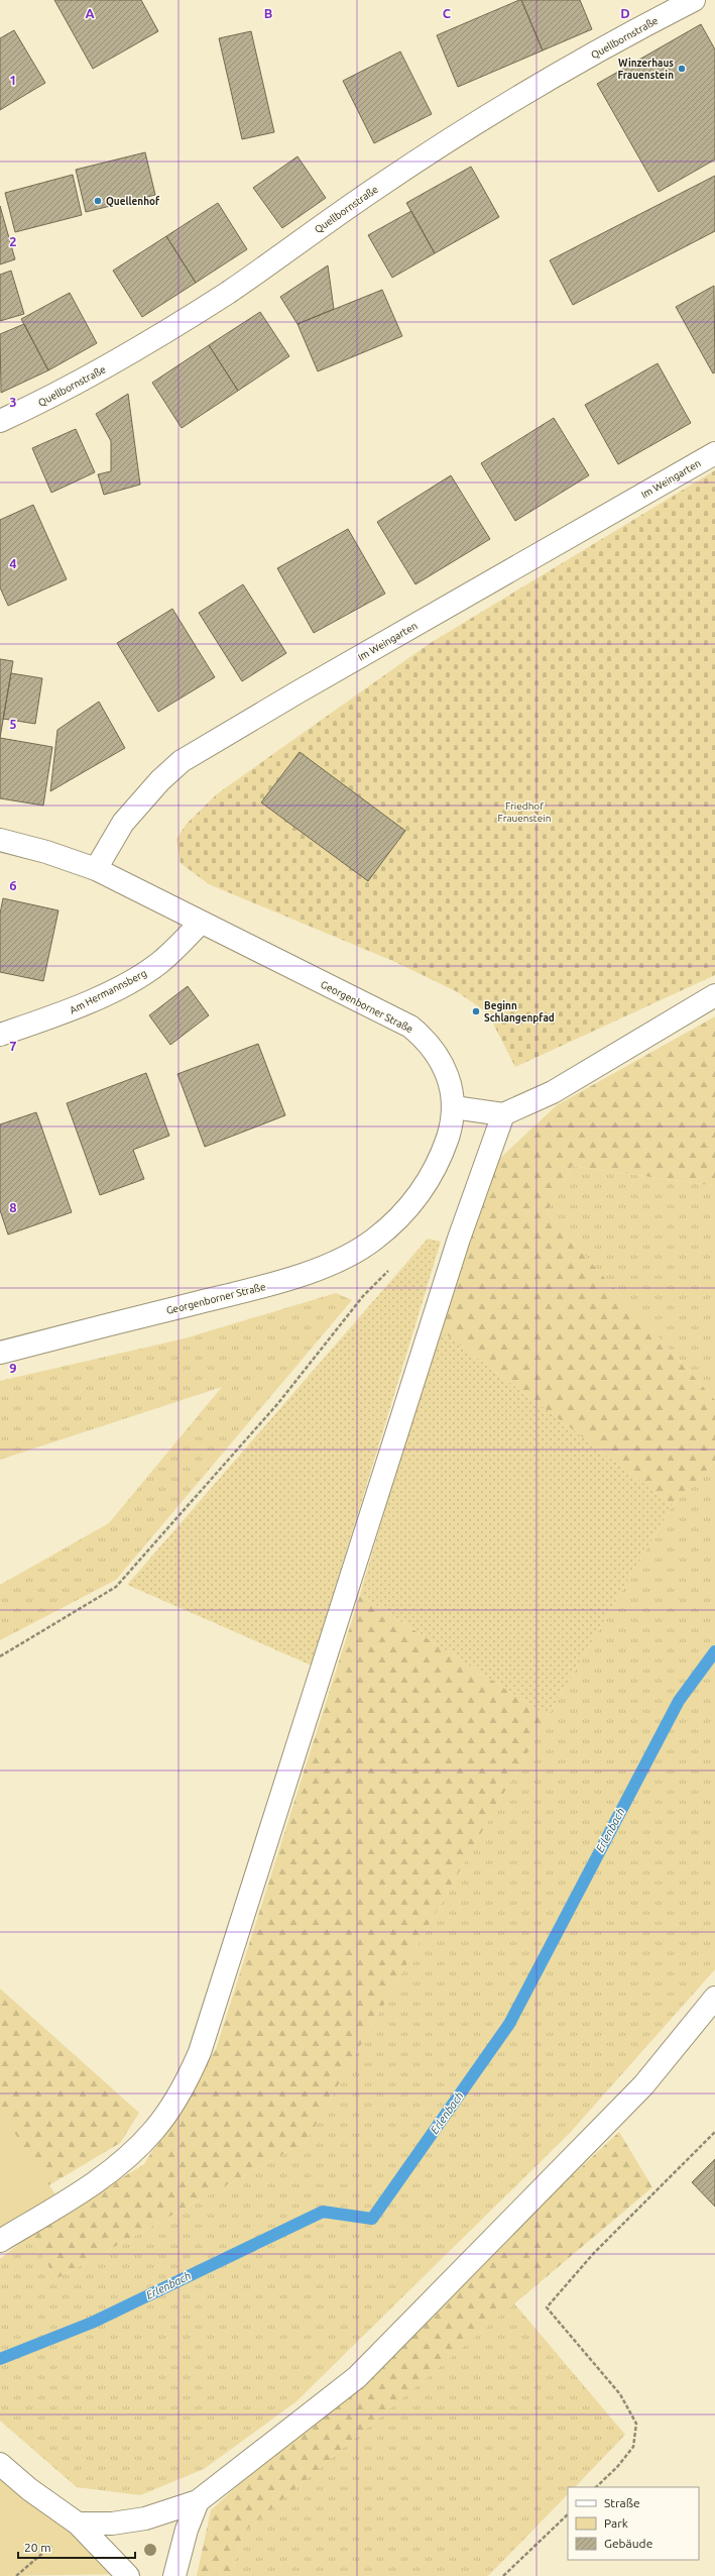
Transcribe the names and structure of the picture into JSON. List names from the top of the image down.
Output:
{
  "streets": {
    "main road": [
      "Quellbornstraße",
      "Im Weingarten",
      "Am Hermannsberg",
      "Georgenborner Straße"
    ]
  },
  "crossings": [
    ["Im Weingarten", "Georgenborner Straße"],
    ["Am Hermannsberg", "Georgenborner Straße"]
  ],
  "water": ["Erlenbach"],
  "parks": ["Friedhof Frauenstein"],
  "places": ["Winzerhaus Frauenstein", "Quellenhof", "Beginn Schlangenpfad"],
  "legend": ["Straße", "Park", "Gebäude"],
  "scale_bar": "20 m",
  "grid": {
    "columns": [
      "A",
      "B",
      "C",
      "D"
    ],
    "rows": [
      "1",
      "2",
      "3",
      "4",
      "5",
      "6",
      "7",
      "8",
      "9"
    ]
  }
}
